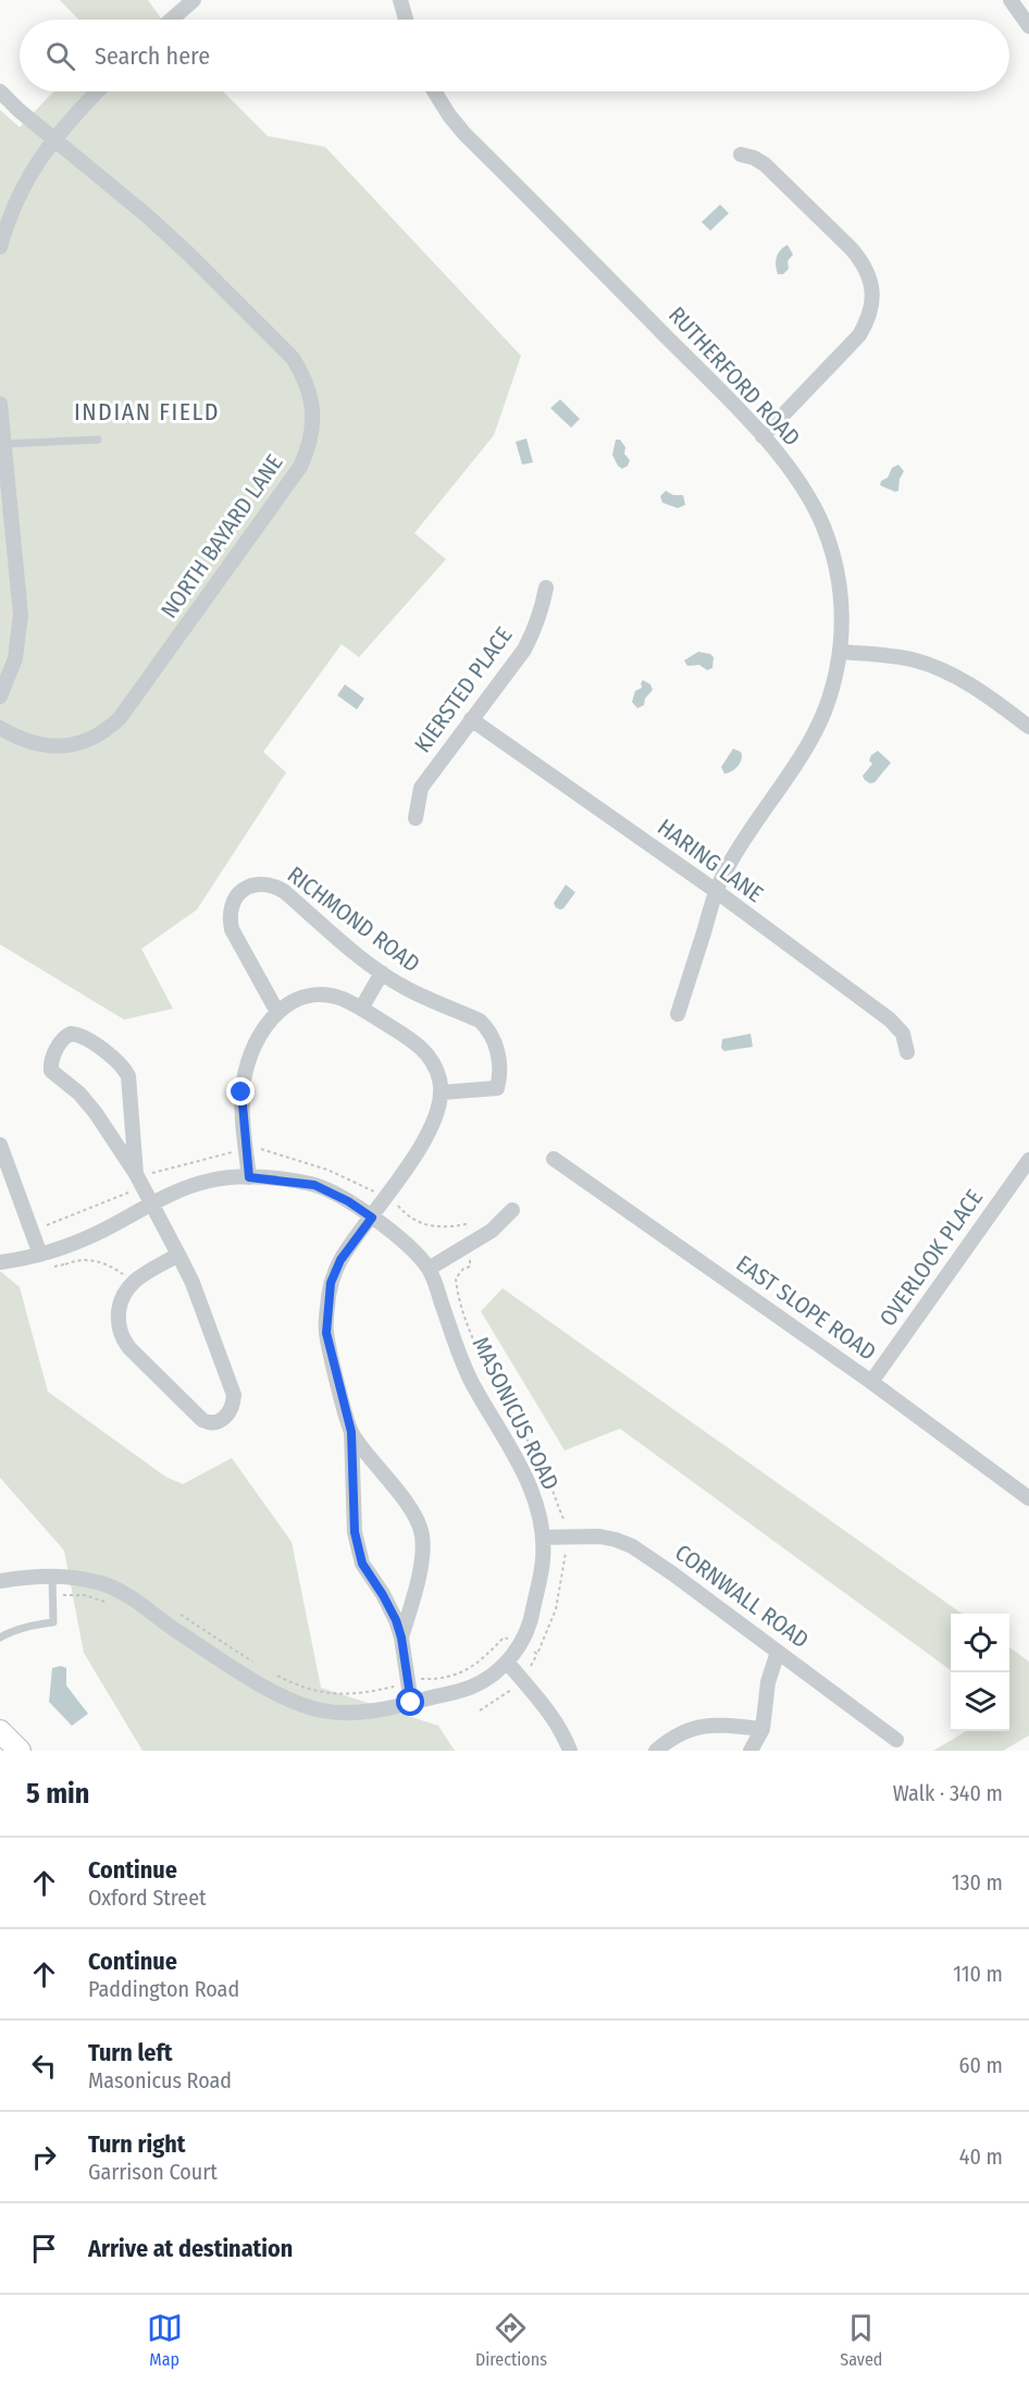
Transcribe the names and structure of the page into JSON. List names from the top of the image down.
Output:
{
  "streets": {
    "street": [
      "RUTHERFORD ROAD",
      "NORTH BAYARD LANE",
      "KIERSTED PLACE",
      "HARING LANE",
      "RICHMOND ROAD",
      "OVERLOOK PLACE",
      "EAST SLOPE ROAD",
      "MASONICUS ROAD",
      "CORNWALL ROAD"
    ]
  },
  "crossings": [
    ["RUTHERFORD ROAD", "HARING LANE"],
    ["KIERSTED PLACE", "HARING LANE"],
    ["OVERLOOK PLACE", "EAST SLOPE ROAD"],
    ["MASONICUS ROAD", "CORNWALL ROAD"]
  ],
  "districts": ["INDIAN FIELD"],
  "page": {
    "search": "Search here",
    "heading": ["5 min", "Walk · 340 m"],
    "list": [
      ["Continue", "Oxford Street", "130 m"],
      ["Continue", "Paddington Road", "110 m"],
      ["Turn left", "Masonicus Road", "60 m"],
      ["Turn right", "Garrison Court", "40 m"],
      "Arrive at destination"
    ],
    "nav": ["Map", "Directions", "Saved"]
  }
}
